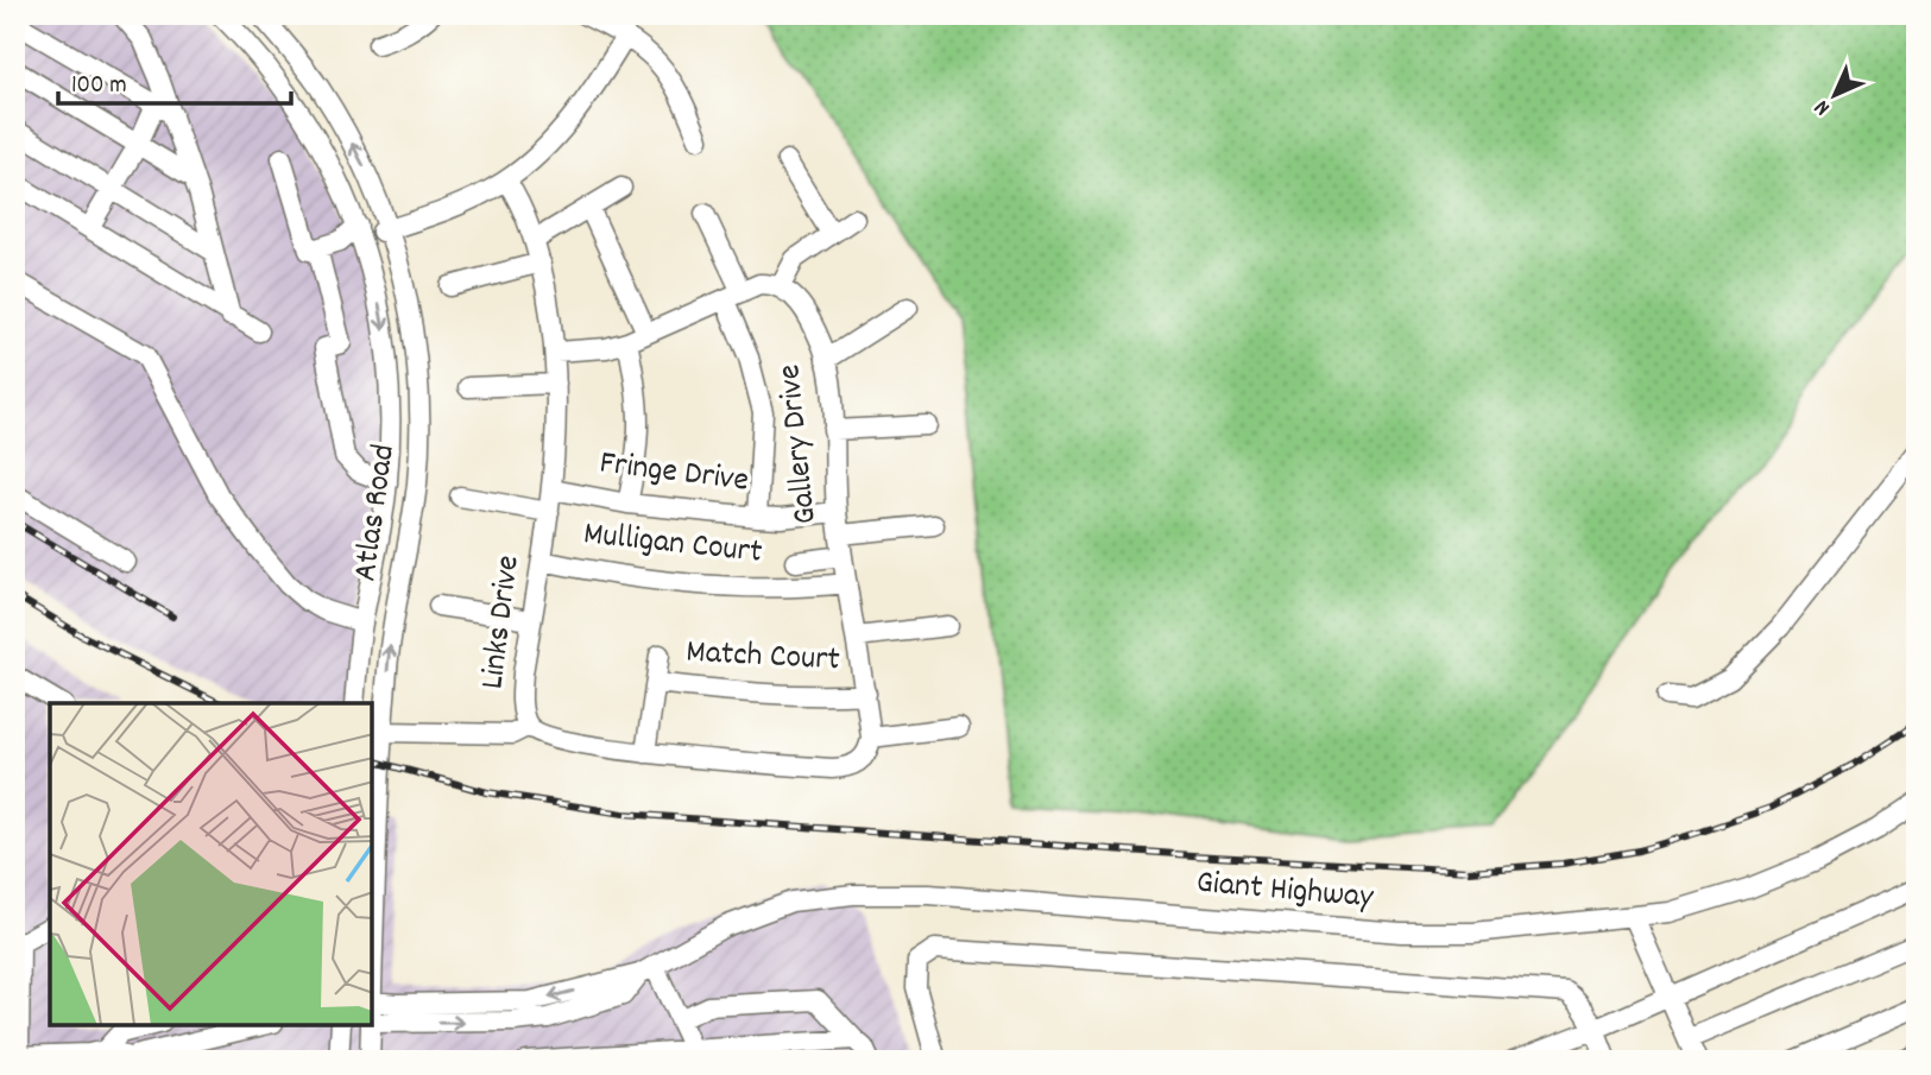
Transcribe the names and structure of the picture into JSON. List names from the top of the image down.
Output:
{
  "streets": {
    "street": [
      "Gallery Drive",
      "Fringe Drive",
      "Atlas Road",
      "Mulligan Court",
      "Links Drive",
      "Match Court",
      "Giant Highway"
    ]
  },
  "crossings": [
    ["Gallery Drive", "Fringe Drive"],
    ["Gallery Drive", "Mulligan Court"],
    ["Gallery Drive", "Links Drive"],
    ["Gallery Drive", "Match Court"],
    ["Fringe Drive", "Links Drive"],
    ["Mulligan Court", "Links Drive"]
  ],
  "scale_bar": "100 m",
  "north": "bottom left"
}
